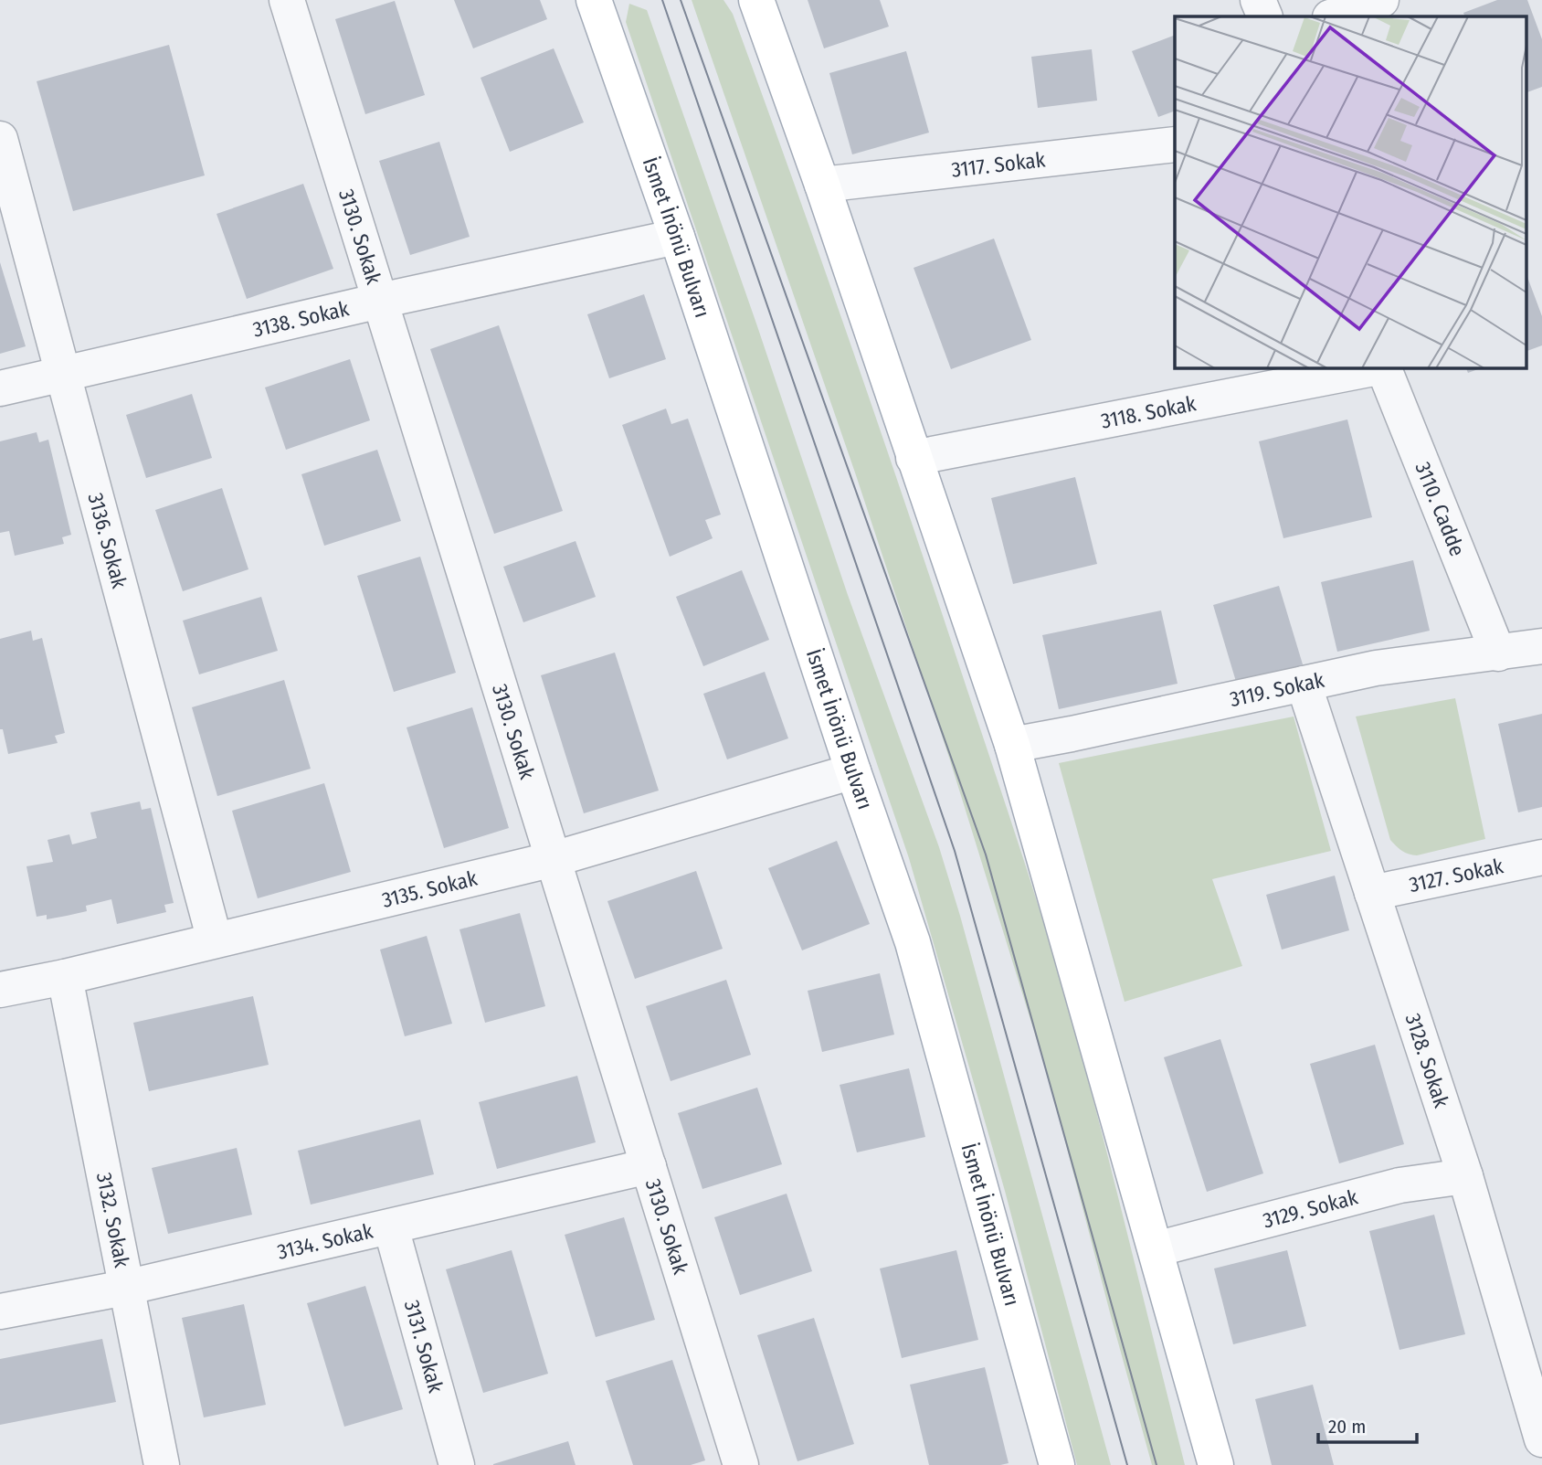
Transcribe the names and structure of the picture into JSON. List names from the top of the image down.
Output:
{
  "streets": {
    "main road": ["İsmet İnönü Bulvarı"],
    "street": [
      "3117. Sokak",
      "3130. Sokak",
      "3138. Sokak",
      "3118. Sokak",
      "3110. Cadde",
      "3136. Sokak",
      "3119. Sokak",
      "3127. Sokak",
      "3135. Sokak",
      "3128. Sokak",
      "3129. Sokak",
      "3132. Sokak",
      "3134. Sokak",
      "3131. Sokak"
    ]
  },
  "crossings": [
    ["İsmet İnönü Bulvarı", "3138. Sokak"],
    ["İsmet İnönü Bulvarı", "3135. Sokak"],
    ["3130. Sokak", "3138. Sokak"],
    ["3130. Sokak", "3135. Sokak"],
    ["3130. Sokak", "3134. Sokak"],
    ["3138. Sokak", "3136. Sokak"],
    ["3110. Cadde", "3119. Sokak"],
    ["3136. Sokak", "3135. Sokak"],
    ["3119. Sokak", "3128. Sokak"],
    ["3127. Sokak", "3128. Sokak"],
    ["3135. Sokak", "3132. Sokak"],
    ["3128. Sokak", "3129. Sokak"],
    ["3132. Sokak", "3134. Sokak"],
    ["3134. Sokak", "3131. Sokak"]
  ],
  "scale_bar": "20 m"
}
